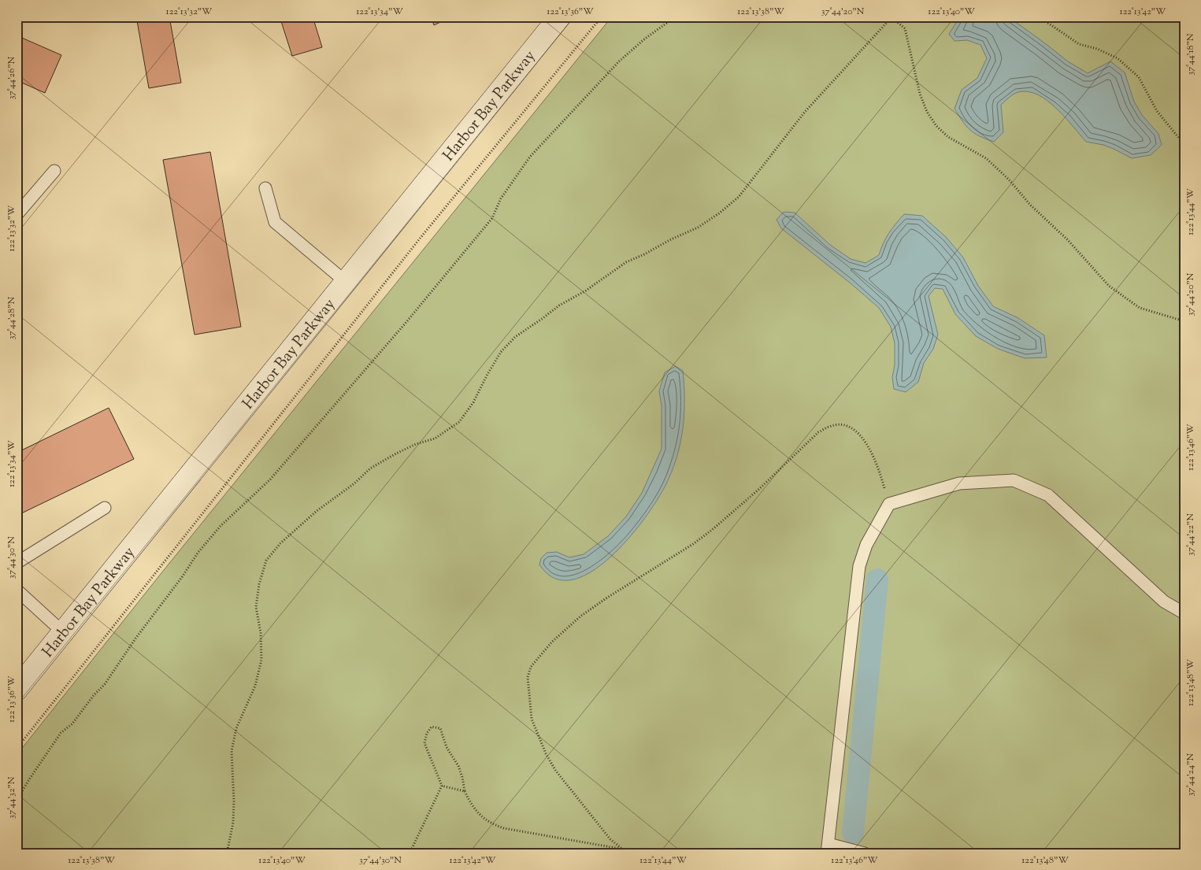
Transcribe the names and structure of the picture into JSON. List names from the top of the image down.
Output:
{
  "streets": {
    "main road": ["Harbor Bay Parkway"]
  },
  "coordinates": [
    "122°13'32\"W",
    "122°13'34\"W",
    "122°13'36\"W",
    "122°13'38\"W",
    "37°44'20\"N",
    "122°13'40\"W",
    "122°13'42\"W",
    "37°44'18\"N",
    "37°44'26\"N",
    "122°13'44\"W",
    "37°44'28\"N",
    "122°13'46\"W",
    "37°44'22\"N",
    "37°44'30\"N",
    "122°13'48\"W",
    "37°44'24\"N",
    "37°44'32\"N"
  ]
}
